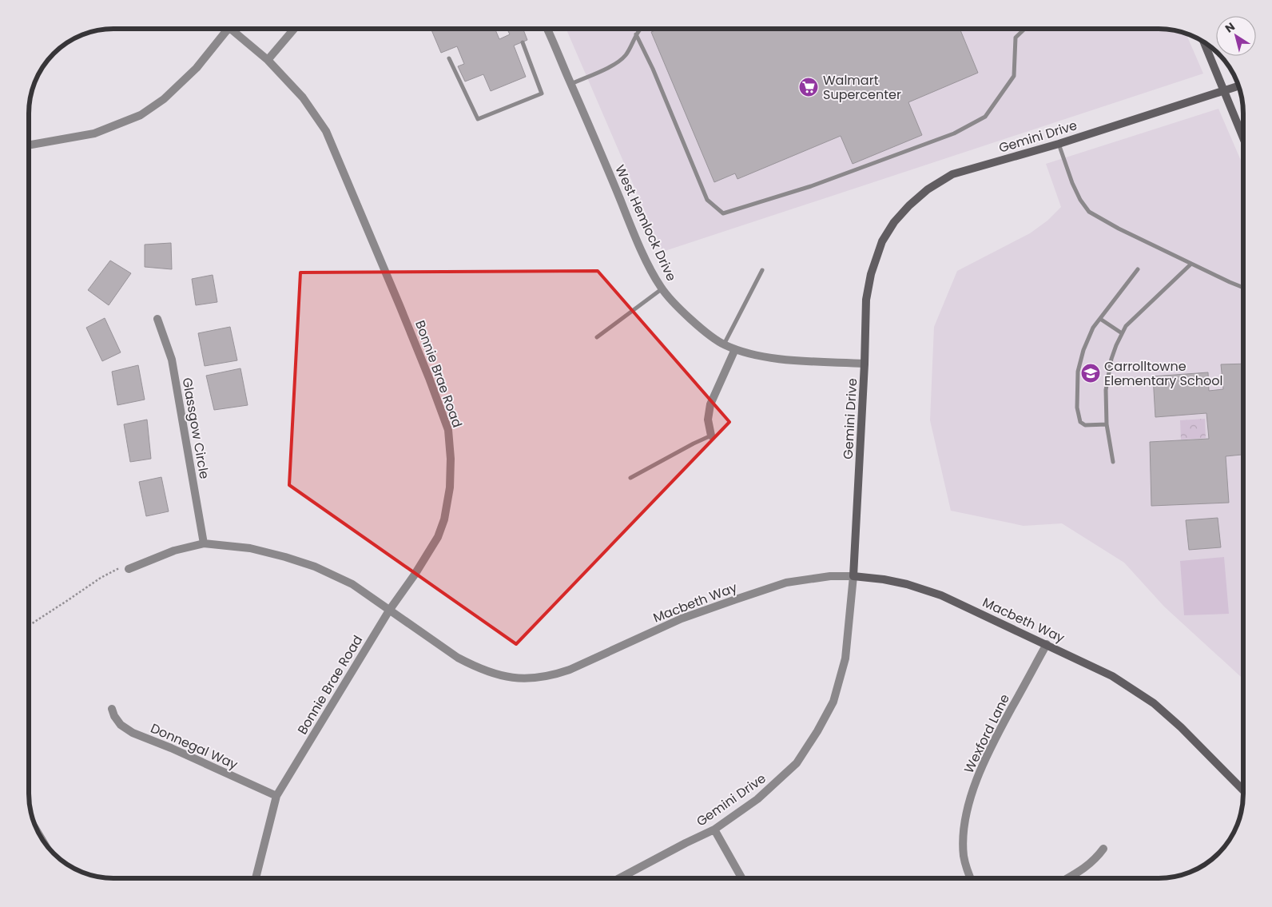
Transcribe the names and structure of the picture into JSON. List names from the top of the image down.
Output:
{
  "streets": {
    "street": [
      "Gemini Drive",
      "West Hemlock Drive",
      "Bonnie Brae Road",
      "Glassgow Circle",
      "Macbeth Way",
      "Wexford Lane",
      "Donnegal Way"
    ]
  },
  "crossings": [
    ["Gemini Drive", "West Hemlock Drive"],
    ["Gemini Drive", "Macbeth Way"],
    ["Bonnie Brae Road", "Macbeth Way"],
    ["Bonnie Brae Road", "Donnegal Way"],
    ["Glassgow Circle", "Macbeth Way"],
    ["Macbeth Way", "Wexford Lane"]
  ],
  "places": {
    "supermarket": ["Walmart Supercenter"],
    "school or university": ["Carrolltowne Elementary School"]
  },
  "north": "top left"
}
